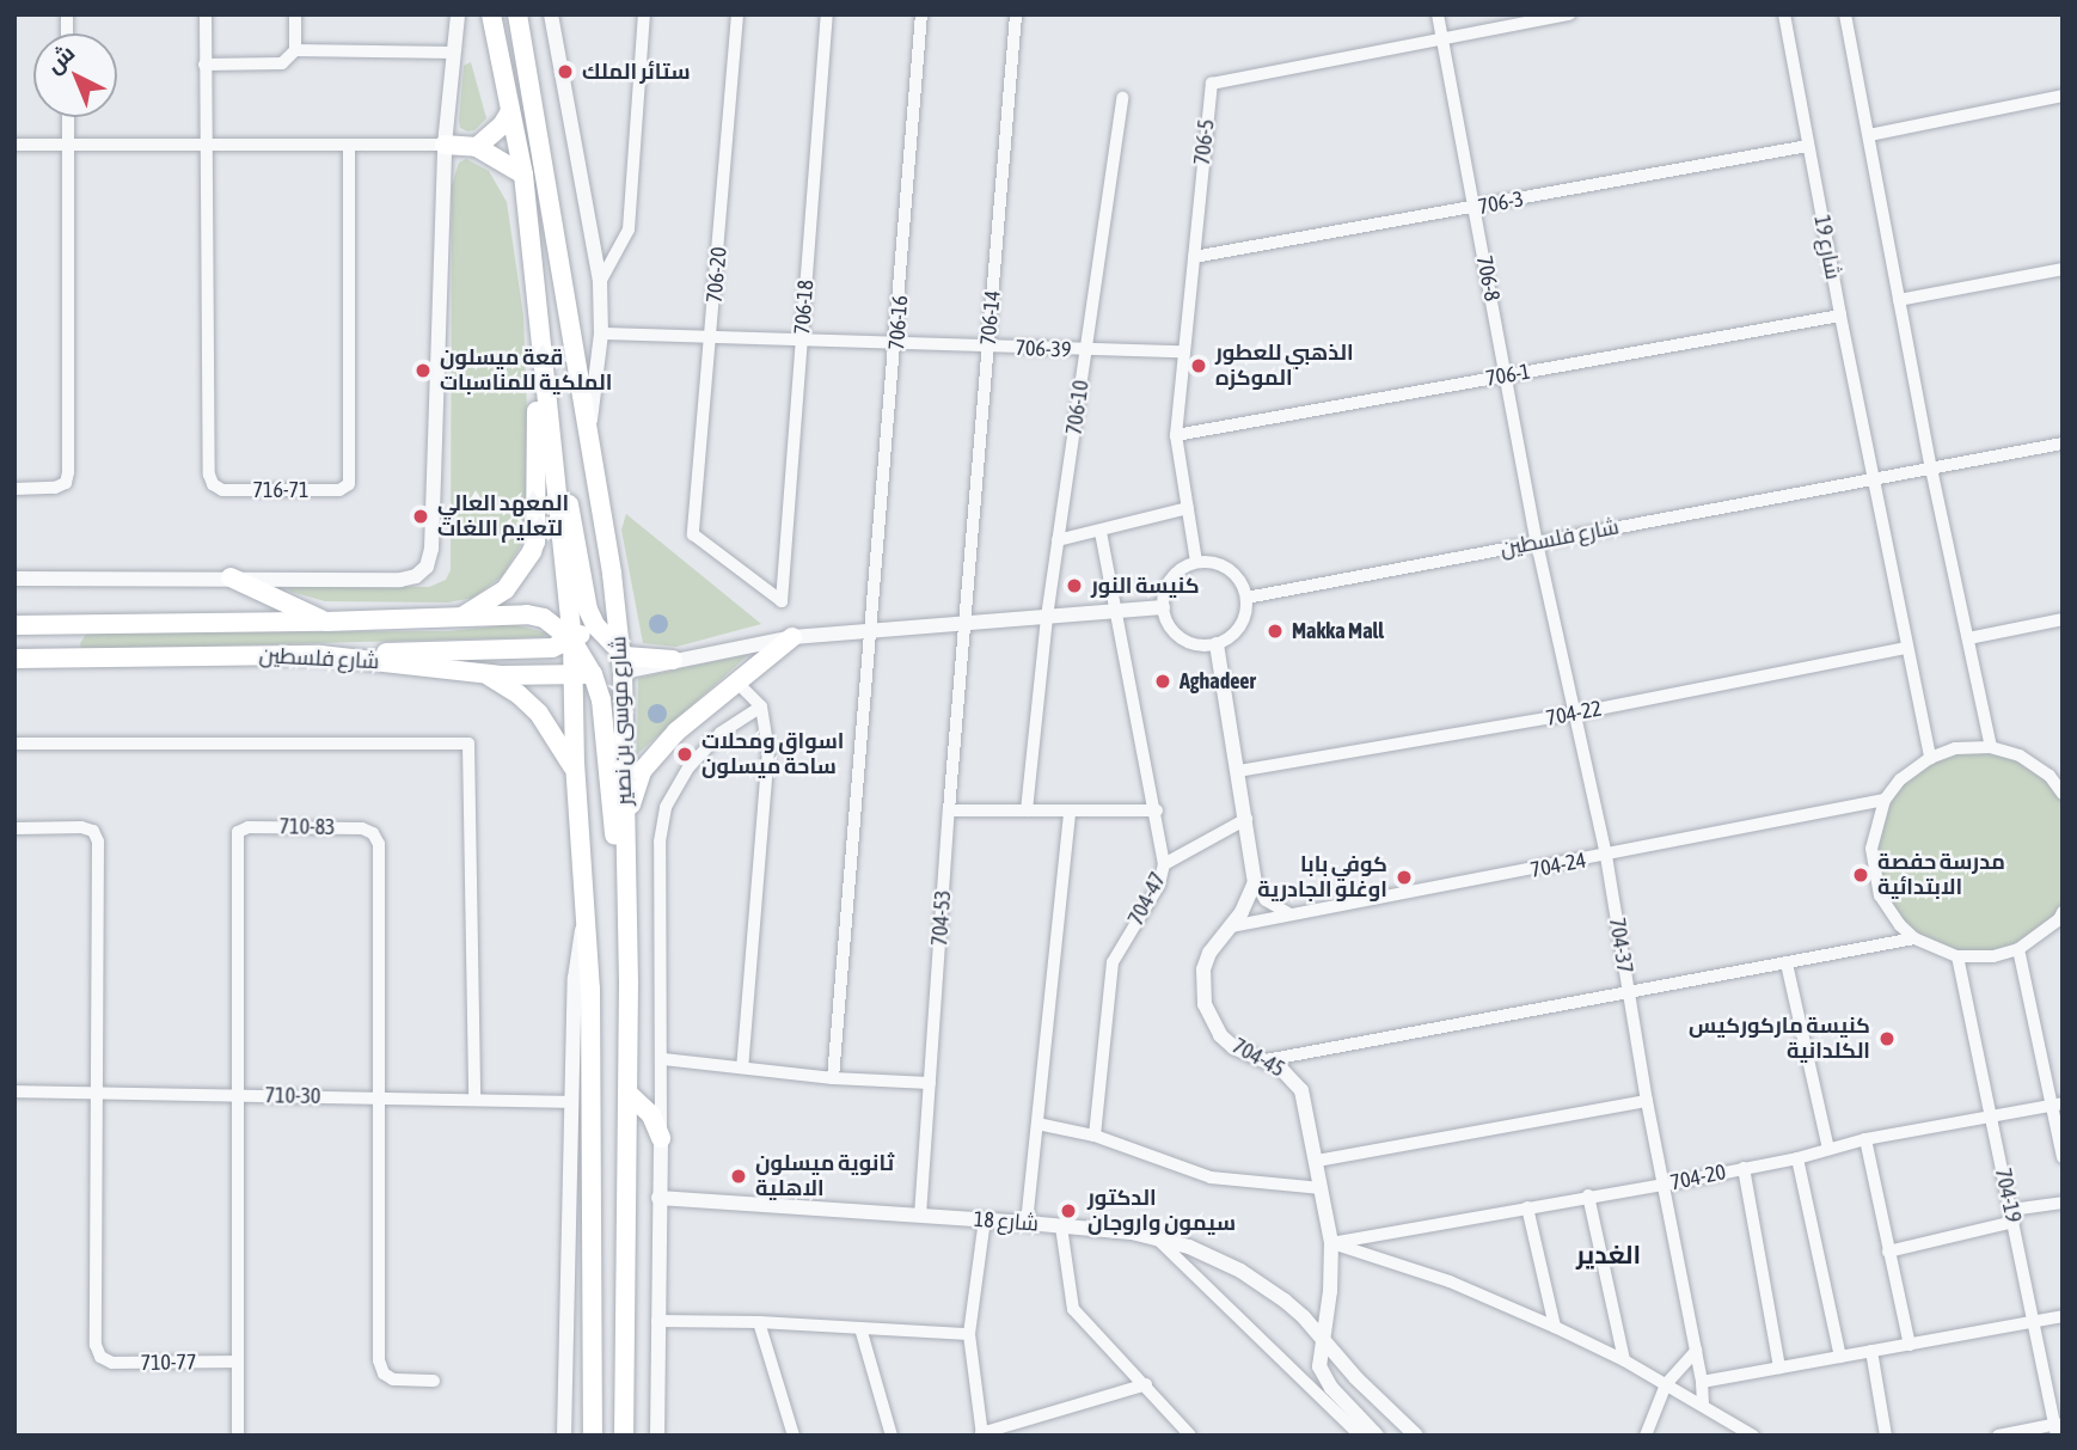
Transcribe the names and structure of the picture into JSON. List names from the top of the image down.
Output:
{
  "streets": {
    "main road": ["شارع فلسطين", "شارع موسى بن نصير"],
    "street": [
      "706-5",
      "706-3",
      "شارع 19",
      "706-20",
      "706-8",
      "706-18",
      "706-14",
      "706-16",
      "706-39",
      "706-1",
      "706-10",
      "716-71",
      "704-22",
      "710-83",
      "704-24",
      "704-47",
      "704-53",
      "704-37",
      "704-45",
      "710-30",
      "704-20",
      "704-19",
      "شارع 18",
      "710-77"
    ]
  },
  "crossings": [
    ["706-5", "706-3"],
    ["706-5", "706-8"],
    ["706-5", "706-39"],
    ["706-5", "706-1"],
    ["706-5", "شارع فلسطين"],
    ["706-3", "شارع 19"],
    ["706-3", "706-8"],
    ["شارع 19", "706-1"],
    ["شارع 19", "شارع فلسطين"],
    ["706-20", "706-18"],
    ["706-20", "706-39"],
    ["706-8", "706-1"],
    ["706-8", "شارع فلسطين"],
    ["706-8", "704-37"],
    ["706-18", "706-39"],
    ["706-14", "706-39"],
    ["706-14", "704-53"],
    ["706-16", "706-39"],
    ["706-39", "706-10"],
    ["شارع فلسطين", "شارع موسى بن نصير"],
    ["شارع فلسطين", "704-37"],
    ["704-22", "704-37"],
    ["710-83", "710-30"],
    ["704-24", "704-37"],
    ["704-24", "704-45"],
    ["704-53", "شارع 18"],
    ["704-37", "704-20"],
    ["704-45", "704-20"],
    ["704-45", "شارع 18"],
    ["710-30", "710-77"],
    ["704-20", "704-19"]
  ],
  "districts": ["الغدير"],
  "places": [
    "ستائر الملك",
    "الذهبي للعطور الموكزه",
    "قعة ميسلون الملكية للمناسبات",
    "المعهد العالي لتعليم اللغات",
    "كنيسة النور",
    "Makka Mall",
    "Aghadeer",
    "اسواق ومحلات ساحة ميسلون",
    "مدرسة حفصة الابتدائية",
    "كوفي بابا اوغلو الجادرية",
    "كنيسة ماركوركيس الكلدانية",
    "ثانوية ميسلون الاهلية",
    "الدكتور سيمون واروجان"
  ],
  "north": "top left"
}
